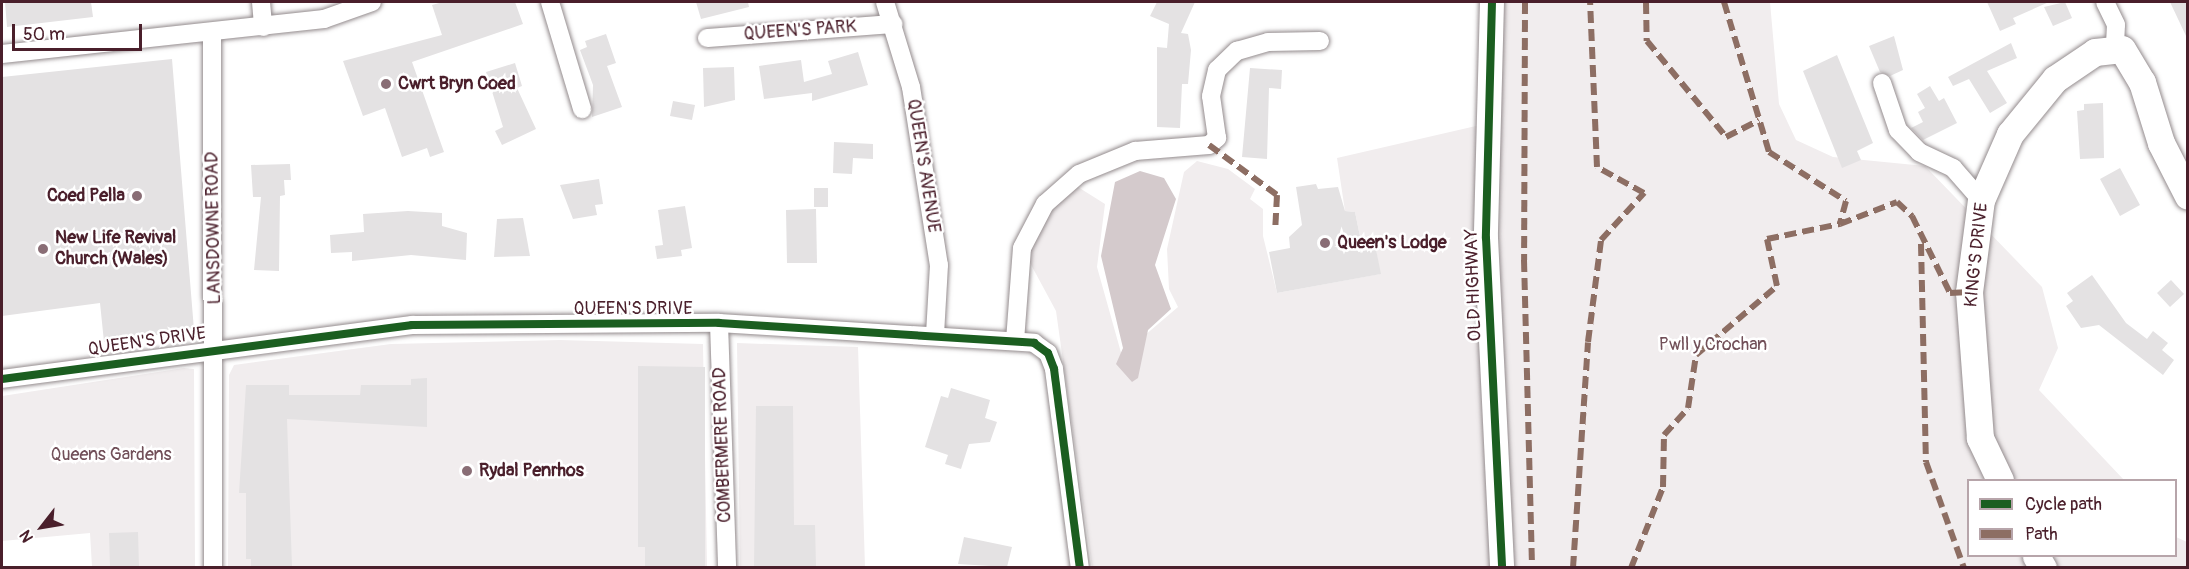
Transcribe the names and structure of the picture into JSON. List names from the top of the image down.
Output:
{
  "streets": {
    "main road": ["KING'S DRIVE"],
    "street": [
      "QUEEN'S PARK",
      "QUEEN'S AVENUE",
      "LANSDOWNE ROAD",
      "OLD HIGHWAY",
      "QUEEN'S DRIVE",
      "COMBERMERE ROAD"
    ]
  },
  "crossings": [
    ["QUEEN'S PARK", "QUEEN'S AVENUE"],
    ["QUEEN'S AVENUE", "QUEEN'S DRIVE"],
    ["LANSDOWNE ROAD", "QUEEN'S DRIVE"],
    ["QUEEN'S DRIVE", "COMBERMERE ROAD"]
  ],
  "parks": ["Pwll y Crochan", "Queens Gardens"],
  "places": [
    "Cwrt Bryn Coed",
    "Coed Pella",
    "Queen's Lodge",
    "New Life Revival Church (Wales)",
    "Rydal Penrhos"
  ],
  "legend": ["Cycle path", "Path"],
  "scale_bar": "50 m",
  "north": "bottom left"
}
